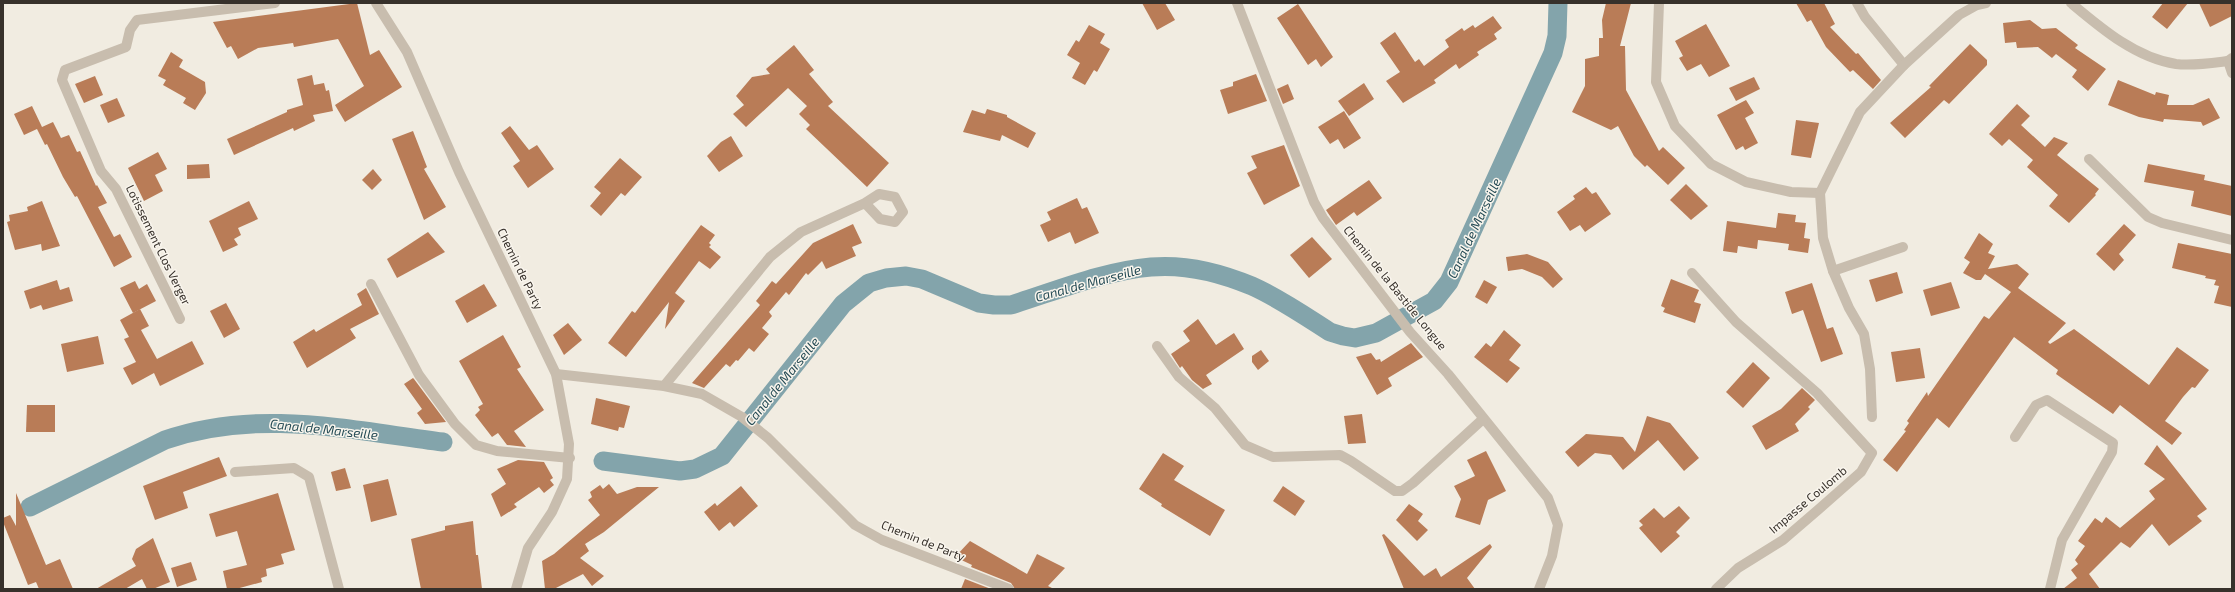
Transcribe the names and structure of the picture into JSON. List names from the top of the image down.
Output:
{
  "streets": {
    "street": [
      "Lotissement Clos Verger",
      "Chemin de Party",
      "Chemin de la Bastide Longue",
      "Impasse Coulomb"
    ]
  },
  "water": ["Canal de Marseille"]
}
